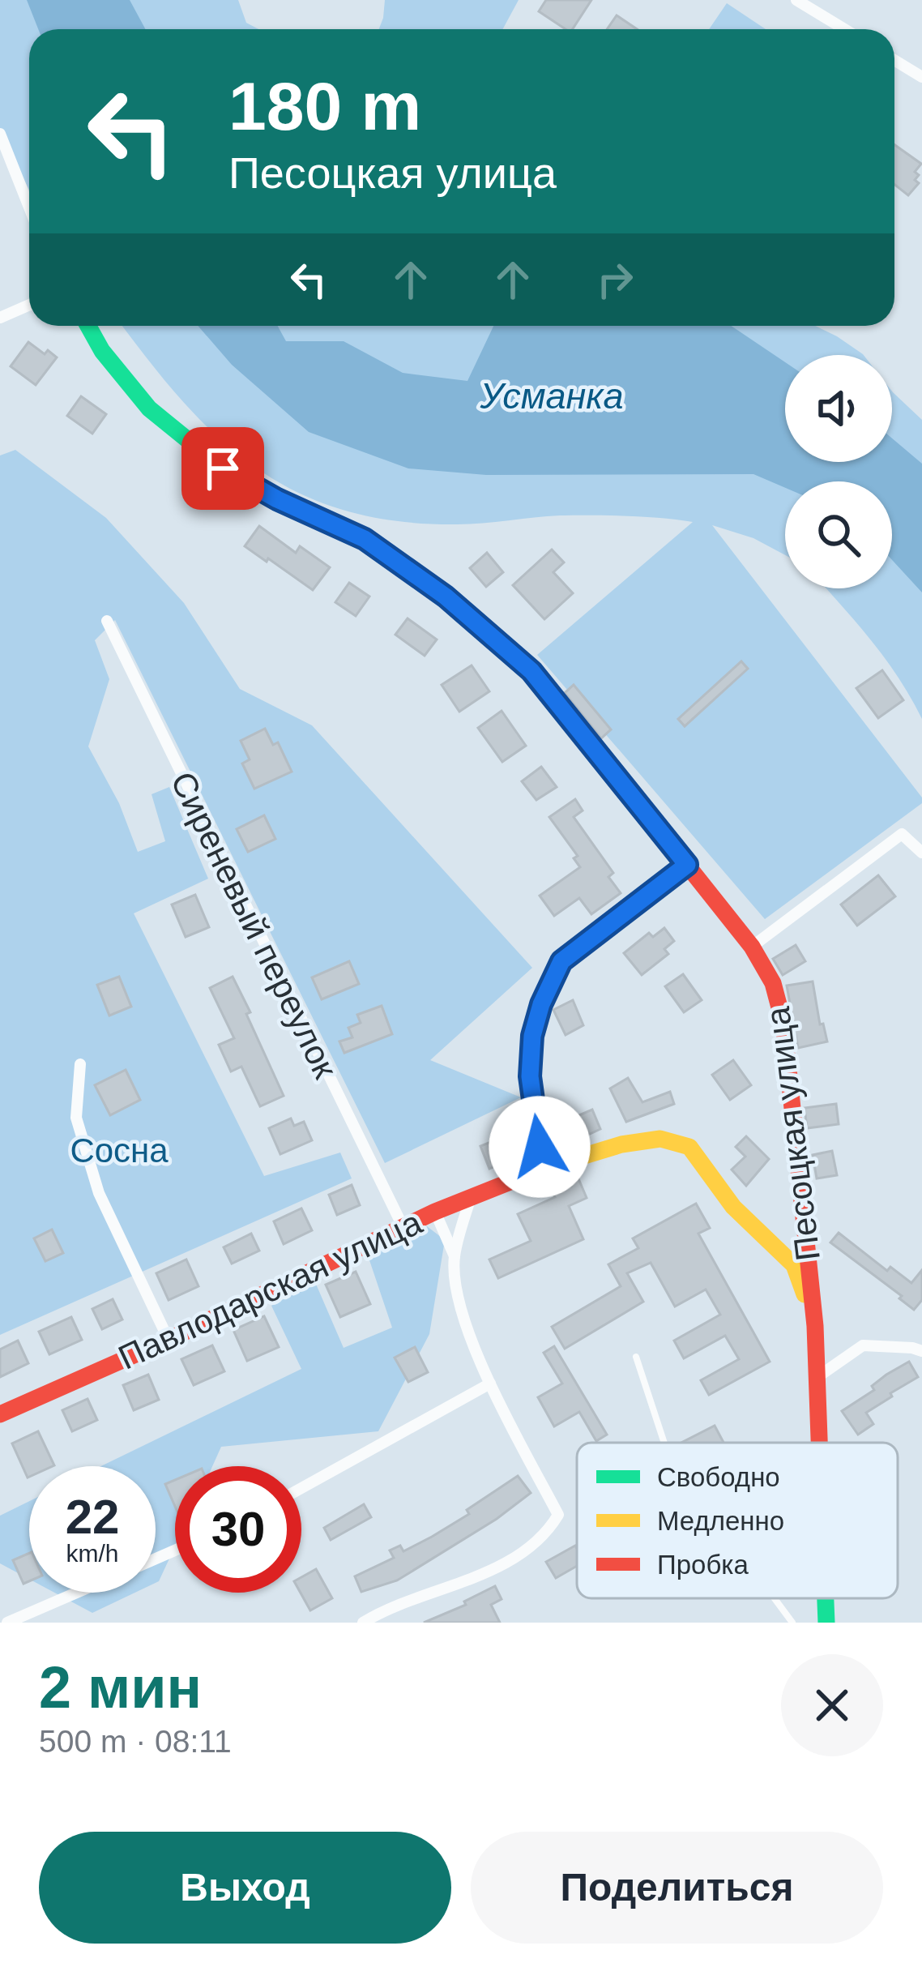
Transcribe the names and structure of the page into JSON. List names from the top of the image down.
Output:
{
  "streets": {
    "street": ["Сиреневый переулок", "Песоцкая улица", "Павлодарская улица"]
  },
  "crossings": [
    ["Сиреневый переулок", "Павлодарская улица"],
    ["Песоцкая улица", "Павлодарская улица"]
  ],
  "water": ["Усманка"],
  "parks": ["Сосна"],
  "legend": ["Свободно", "Медленно", "Пробка"],
  "page": {
    "turn": ["180 m", "Песоцкая улица"],
    "speed": "22 km/h",
    "limit": "30",
    "heading": ["2 мин", "500 m · 08:11"],
    "buttons": ["Выход", "Поделиться"]
  }
}
